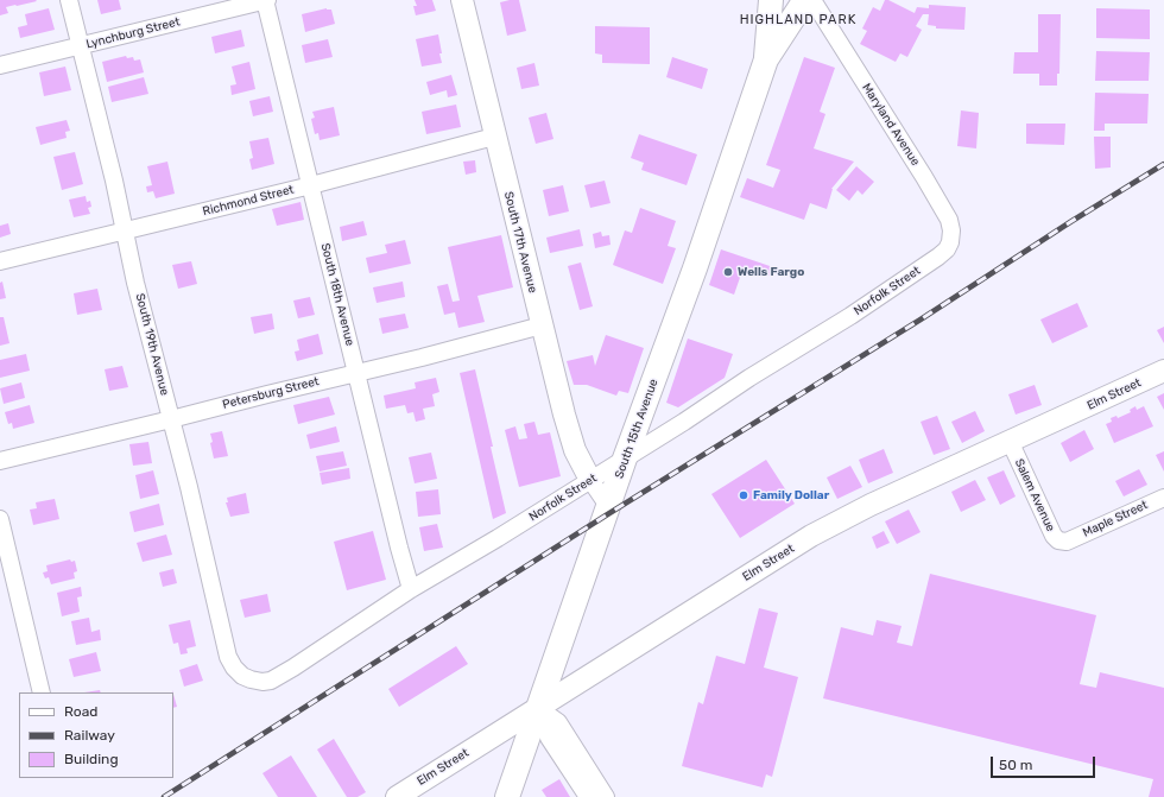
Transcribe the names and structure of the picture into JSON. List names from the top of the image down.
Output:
{
  "streets": {
    "main road": ["South 15th Avenue"],
    "street": [
      "Lynchburg Street",
      "Maryland Avenue",
      "Richmond Street",
      "South 17th Avenue",
      "Norfolk Street",
      "South 18th Avenue",
      "South 19th Avenue",
      "Petersburg Street",
      "Elm Street",
      "Salem Avenue",
      "Maple Street"
    ]
  },
  "crossings": [
    ["Lynchburg Street", "South 18th Avenue"],
    ["Lynchburg Street", "South 19th Avenue"],
    ["Maryland Avenue", "Norfolk Street"],
    ["Maryland Avenue", "South 15th Avenue"],
    ["Richmond Street", "South 17th Avenue"],
    ["Richmond Street", "South 18th Avenue"],
    ["Richmond Street", "South 19th Avenue"],
    ["South 17th Avenue", "Norfolk Street"],
    ["South 17th Avenue", "Petersburg Street"],
    ["Norfolk Street", "South 18th Avenue"],
    ["Norfolk Street", "South 19th Avenue"],
    ["Norfolk Street", "South 15th Avenue"],
    ["South 18th Avenue", "Petersburg Street"],
    ["South 19th Avenue", "Petersburg Street"],
    ["Elm Street", "South 15th Avenue"],
    ["Elm Street", "Salem Avenue"],
    ["Salem Avenue", "Maple Street"]
  ],
  "districts": ["HIGHLAND PARK"],
  "places": ["Wells Fargo", "Family Dollar"],
  "legend": ["Road", "Railway", "Building"],
  "scale_bar": "50 m"
}
